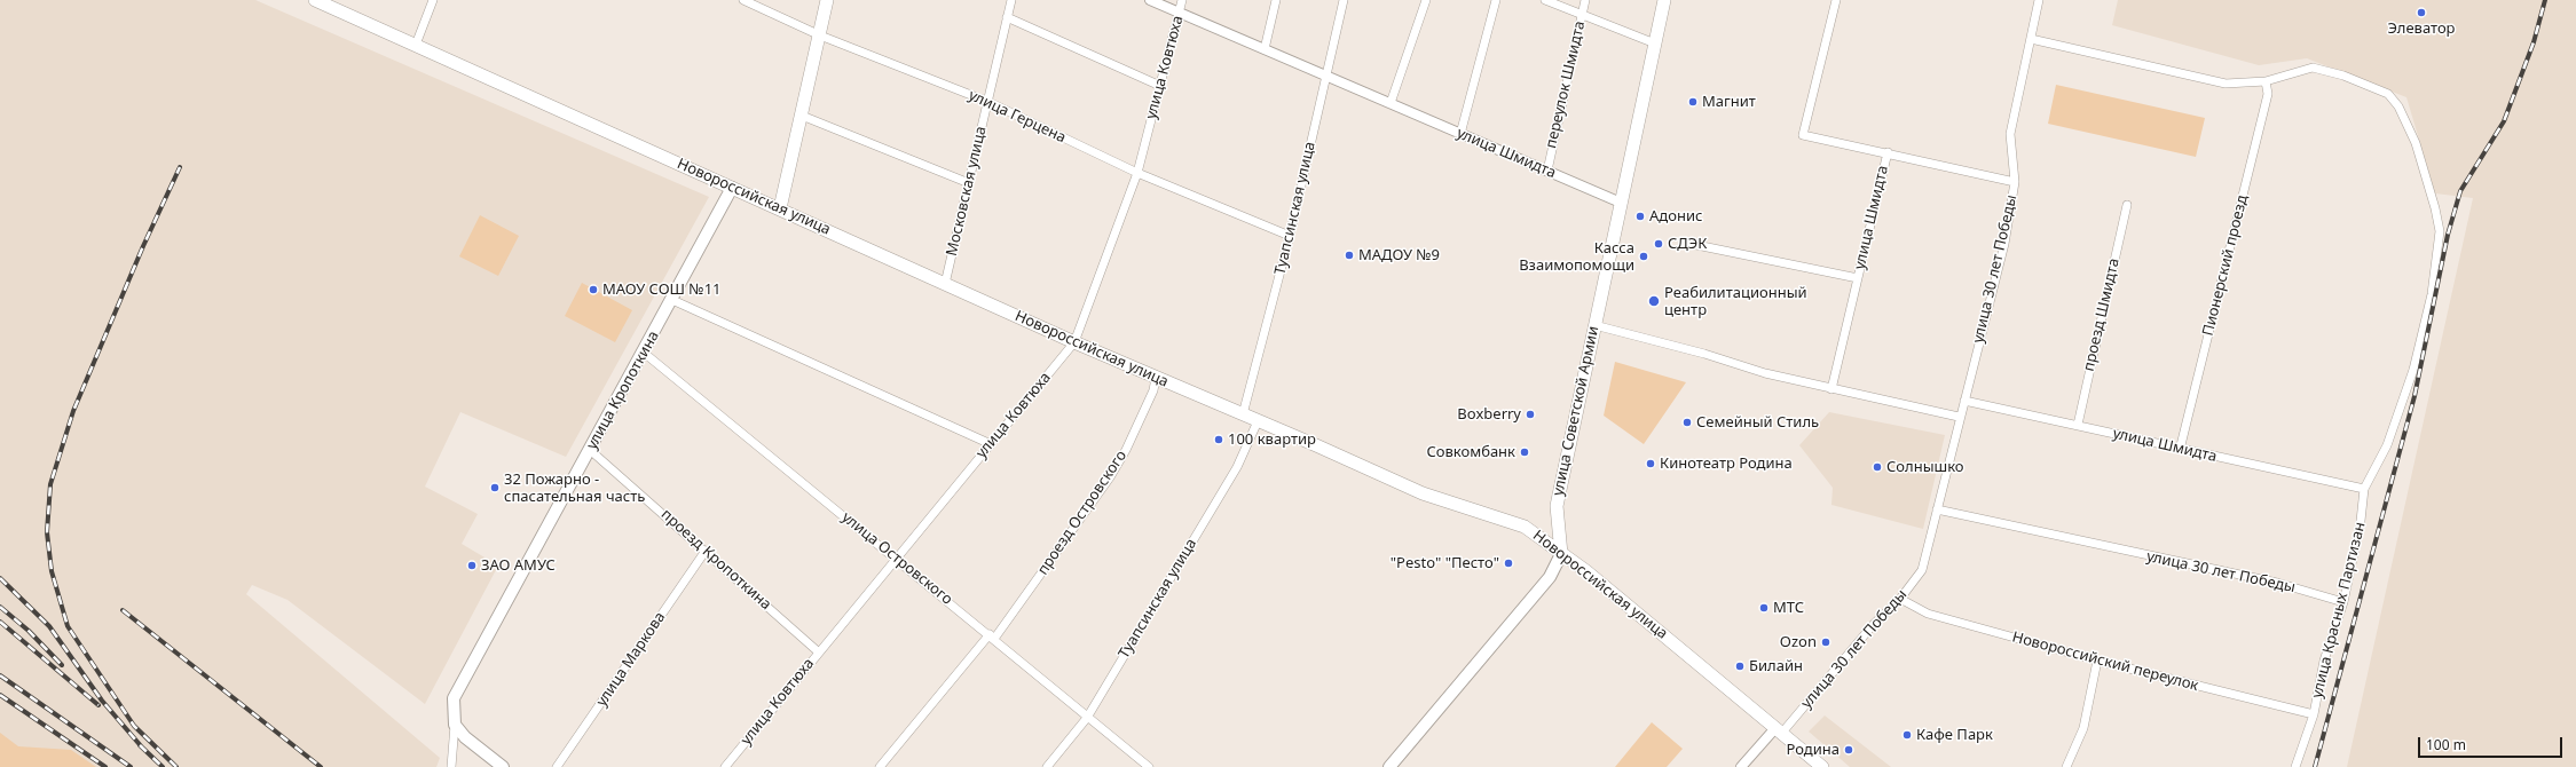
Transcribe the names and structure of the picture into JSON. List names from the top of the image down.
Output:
{
  "streets": {
    "main road": ["Новороссийская улица", "улица Кропоткина", "улица Советской Армии"],
    "street": [
      "улица Ковтюха",
      "переулок Шмидта",
      "улица Герцена",
      "улица Шмидта",
      "Московская улица",
      "Туапсинская улица",
      "Пионерский проезд",
      "улица 30 лет Победы",
      "проезд Шмидта",
      "проезд Островского",
      "улица Островского",
      "проезд Кропоткина",
      "улица Красных Партизан",
      "улица Маркова",
      "Новороссийский переулок"
    ]
  },
  "crossings": [
    ["улица Ковтюха", "улица Герцена"],
    ["улица Ковтюха", "улица Шмидта"],
    ["улица Ковтюха", "Новороссийская улица"],
    ["улица Ковтюха", "улица Островского"],
    ["улица Ковтюха", "проезд Кропоткина"],
    ["переулок Шмидта", "улица Шмидта"],
    ["улица Герцена", "Московская улица"],
    ["улица Герцена", "Туапсинская улица"],
    ["улица Шмидта", "Туапсинская улица"],
    ["улица Шмидта", "Пионерский проезд"],
    ["улица Шмидта", "улица 30 лет Победы"],
    ["улица Шмидта", "проезд Шмидта"],
    ["улица Шмидта", "улица Советской Армии"],
    ["улица Шмидта", "улица Красных Партизан"],
    ["Московская улица", "Новороссийская улица"],
    ["Новороссийская улица", "Туапсинская улица"],
    ["Новороссийская улица", "улица 30 лет Победы"],
    ["Новороссийская улица", "улица Кропоткина"],
    ["Новороссийская улица", "улица Советской Армии"],
    ["Новороссийская улица", "проезд Островского"],
    ["Туапсинская улица", "улица Островского"],
    ["Пионерский проезд", "улица Красных Партизан"],
    ["улица 30 лет Победы", "улица Красных Партизан"],
    ["улица 30 лет Победы", "Новороссийский переулок"],
    ["улица Кропоткина", "улица Островского"],
    ["улица Кропоткина", "проезд Кропоткина"],
    ["проезд Островского", "улица Островского"],
    ["проезд Кропоткина", "улица Маркова"],
    ["улица Красных Партизан", "Новороссийский переулок"]
  ],
  "places": [
    "Элеватор",
    "Магнит",
    "Адонис",
    "СДЭК",
    "МАДОУ №9",
    "Касса Взаимопомощи",
    "МАОУ СОШ №11",
    "Реабилитационный центр",
    "Boxberry",
    "Семейный Стиль",
    "100 квартир",
    "Совкомбанк",
    "Кинотеатр Родина",
    "Солнышко",
    "32 Пожарно - спасательная часть",
    "\"Pesto\" \"Песто\"",
    "ЗАО АМУС",
    "МТС",
    "Ozon",
    "Билайн",
    "Кафе Парк",
    "Родина"
  ],
  "scale_bar": "100 m"
}
